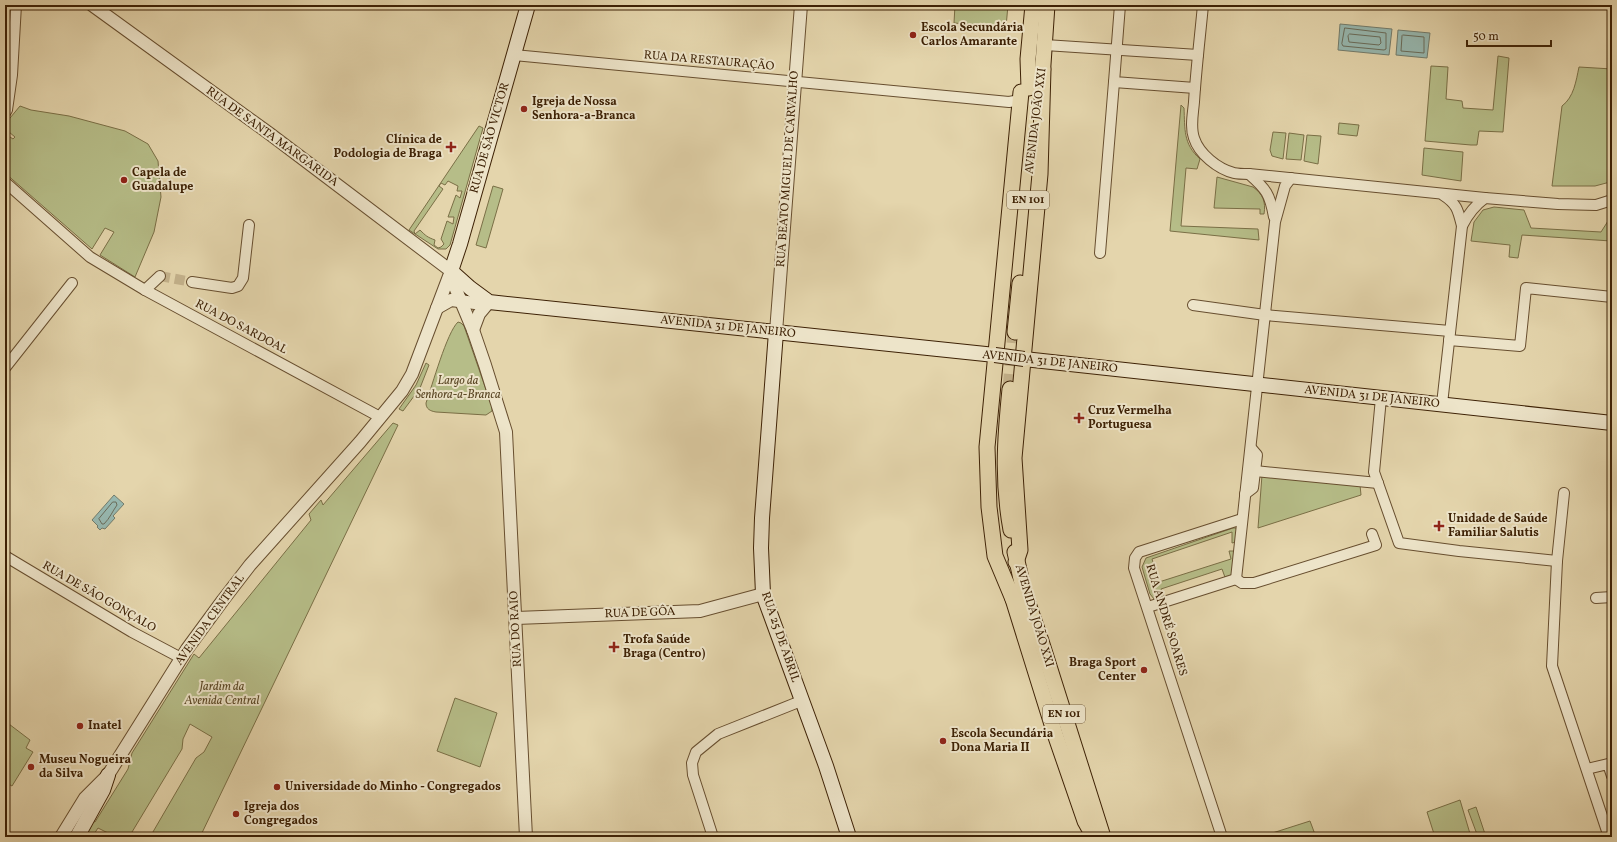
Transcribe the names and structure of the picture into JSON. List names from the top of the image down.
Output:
{
  "streets": {
    "main road": [
      "AVENIDA JOÃO XXI",
      "RUA DE SÃO VICTOR",
      "EN 101",
      "AVENIDA 31 DE JANEIRO",
      "RUA 25 DE ABRIL"
    ],
    "street": [
      "RUA DA RESTAURAÇÃO",
      "RUA DE SANTA MARGARIDA",
      "RUA BEATO MIGUEL DE CARVALHO",
      "RUA DO SARDOAL",
      "RUA DE SÃO GONÇALO",
      "RUA DE GÔA",
      "AVENIDA CENTRAL",
      "RUA ANDRÉ SOARES",
      "RUA DO RAIO"
    ]
  },
  "crossings": [
    ["RUA DA RESTAURAÇÃO", "AVENIDA JOÃO XXI"],
    ["RUA DA RESTAURAÇÃO", "RUA DE SÃO VICTOR"],
    ["RUA DA RESTAURAÇÃO", "RUA BEATO MIGUEL DE CARVALHO"],
    ["RUA DE SANTA MARGARIDA", "RUA DE SÃO VICTOR"],
    ["RUA BEATO MIGUEL DE CARVALHO", "AVENIDA 31 DE JANEIRO"],
    ["RUA BEATO MIGUEL DE CARVALHO", "RUA 25 DE ABRIL"],
    ["RUA DO SARDOAL", "AVENIDA CENTRAL"],
    ["AVENIDA 31 DE JANEIRO", "RUA 25 DE ABRIL"],
    ["RUA DE SÃO GONÇALO", "AVENIDA CENTRAL"],
    ["RUA DE GÔA", "RUA DO RAIO"],
    ["RUA DE GÔA", "RUA 25 DE ABRIL"]
  ],
  "parks": ["Largo da Senhora-a-Branca", "Jardim da Avenida Central"],
  "places": {
    "other": [
      "Escola Secundária Carlos Amarante",
      "Igreja de Nossa Senhora-a-Branca",
      "Capela de Guadalupe",
      "Braga Sport Center",
      "Inatel",
      "Escola Secundária Dona Maria II",
      "Museu Nogueira da Silva",
      "Universidade do Minho - Congregados",
      "Igreja dos Congregados"
    ],
    "health": [
      "Clínica de Podologia de Braga",
      "Cruz Vermelha Portuguesa",
      "Unidade de Saúde Familiar Salutis",
      "Trofa Saúde Braga (Centro)"
    ]
  },
  "scale_bar": "50 m"
}
